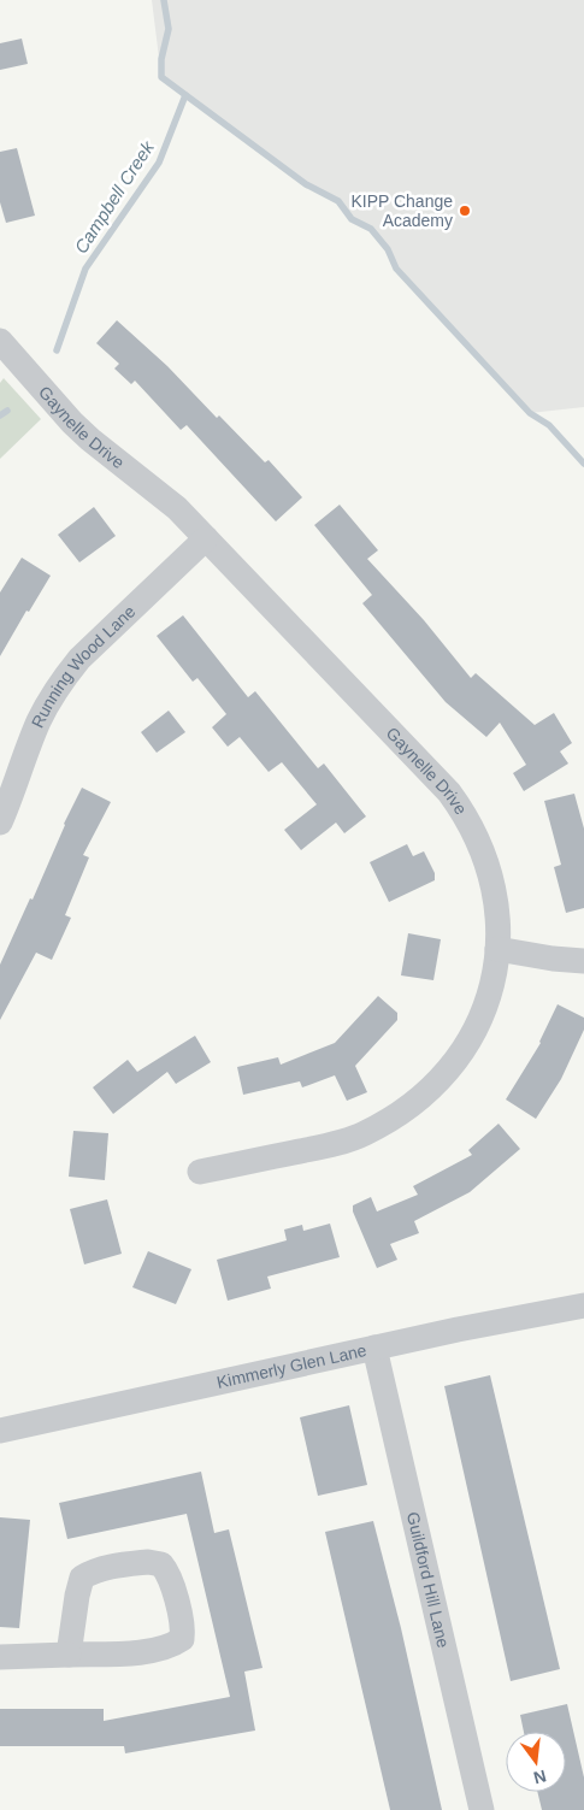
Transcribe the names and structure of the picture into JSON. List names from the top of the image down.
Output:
{
  "streets": {
    "street": [
      "Gaynelle Drive",
      "Running Wood Lane",
      "Kimmerly Glen Lane",
      "Guildford Hill Lane"
    ]
  },
  "crossings": [
    ["Gaynelle Drive", "Running Wood Lane"],
    ["Kimmerly Glen Lane", "Guildford Hill Lane"]
  ],
  "water": ["Campbell Creek"],
  "places": ["KIPP Change Academy"],
  "north": "bottom"
}
